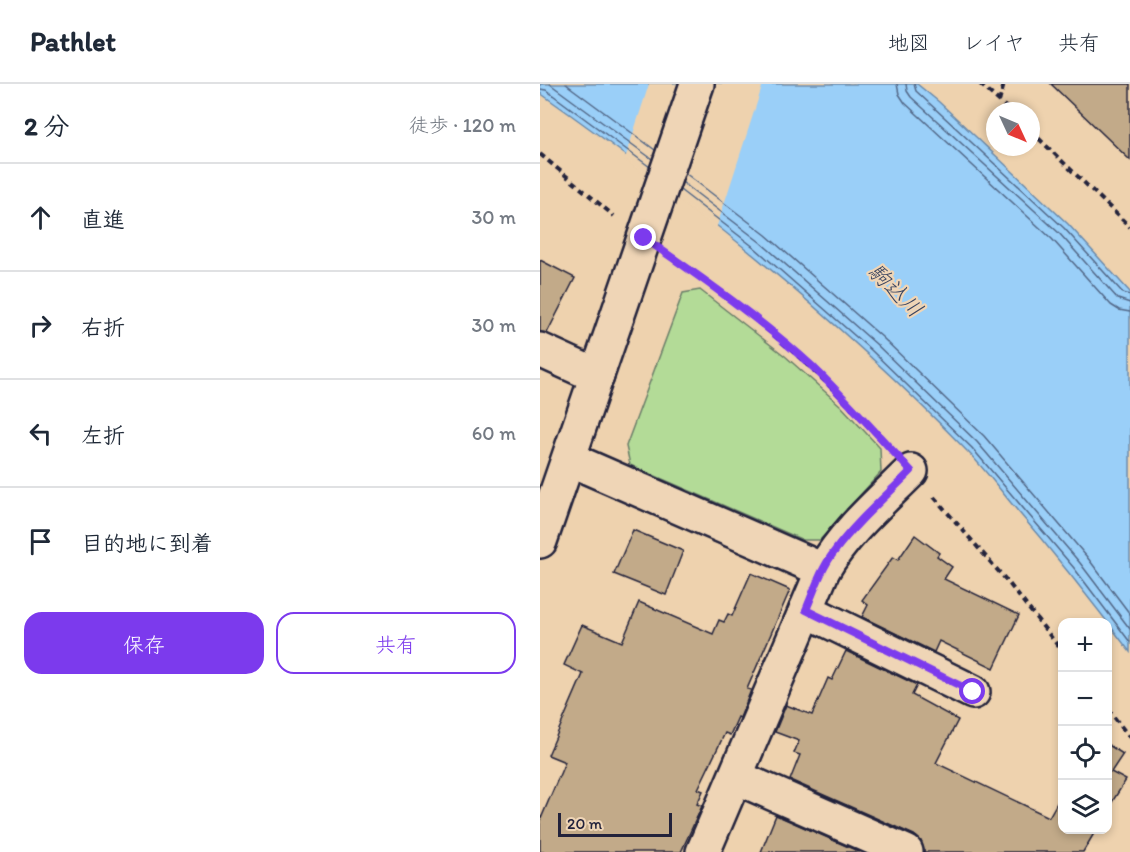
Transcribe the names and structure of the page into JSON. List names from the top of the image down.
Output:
{
  "water": ["駒込川"],
  "scale_bar": "20 m",
  "north": "bottom right",
  "page": {
    "header": "Pathlet",
    "nav": ["地図", "レイヤ", "共有"],
    "heading": ["2 分", "徒歩 · 120 m"],
    "list": [
      ["直進", "30 m"],
      ["右折", "30 m"],
      ["左折", "60 m"],
      "目的地に到着"
    ],
    "buttons": ["保存", "共有"],
    "map_buttons": ["+", "−"],
    "scale": "20 m"
  }
}
